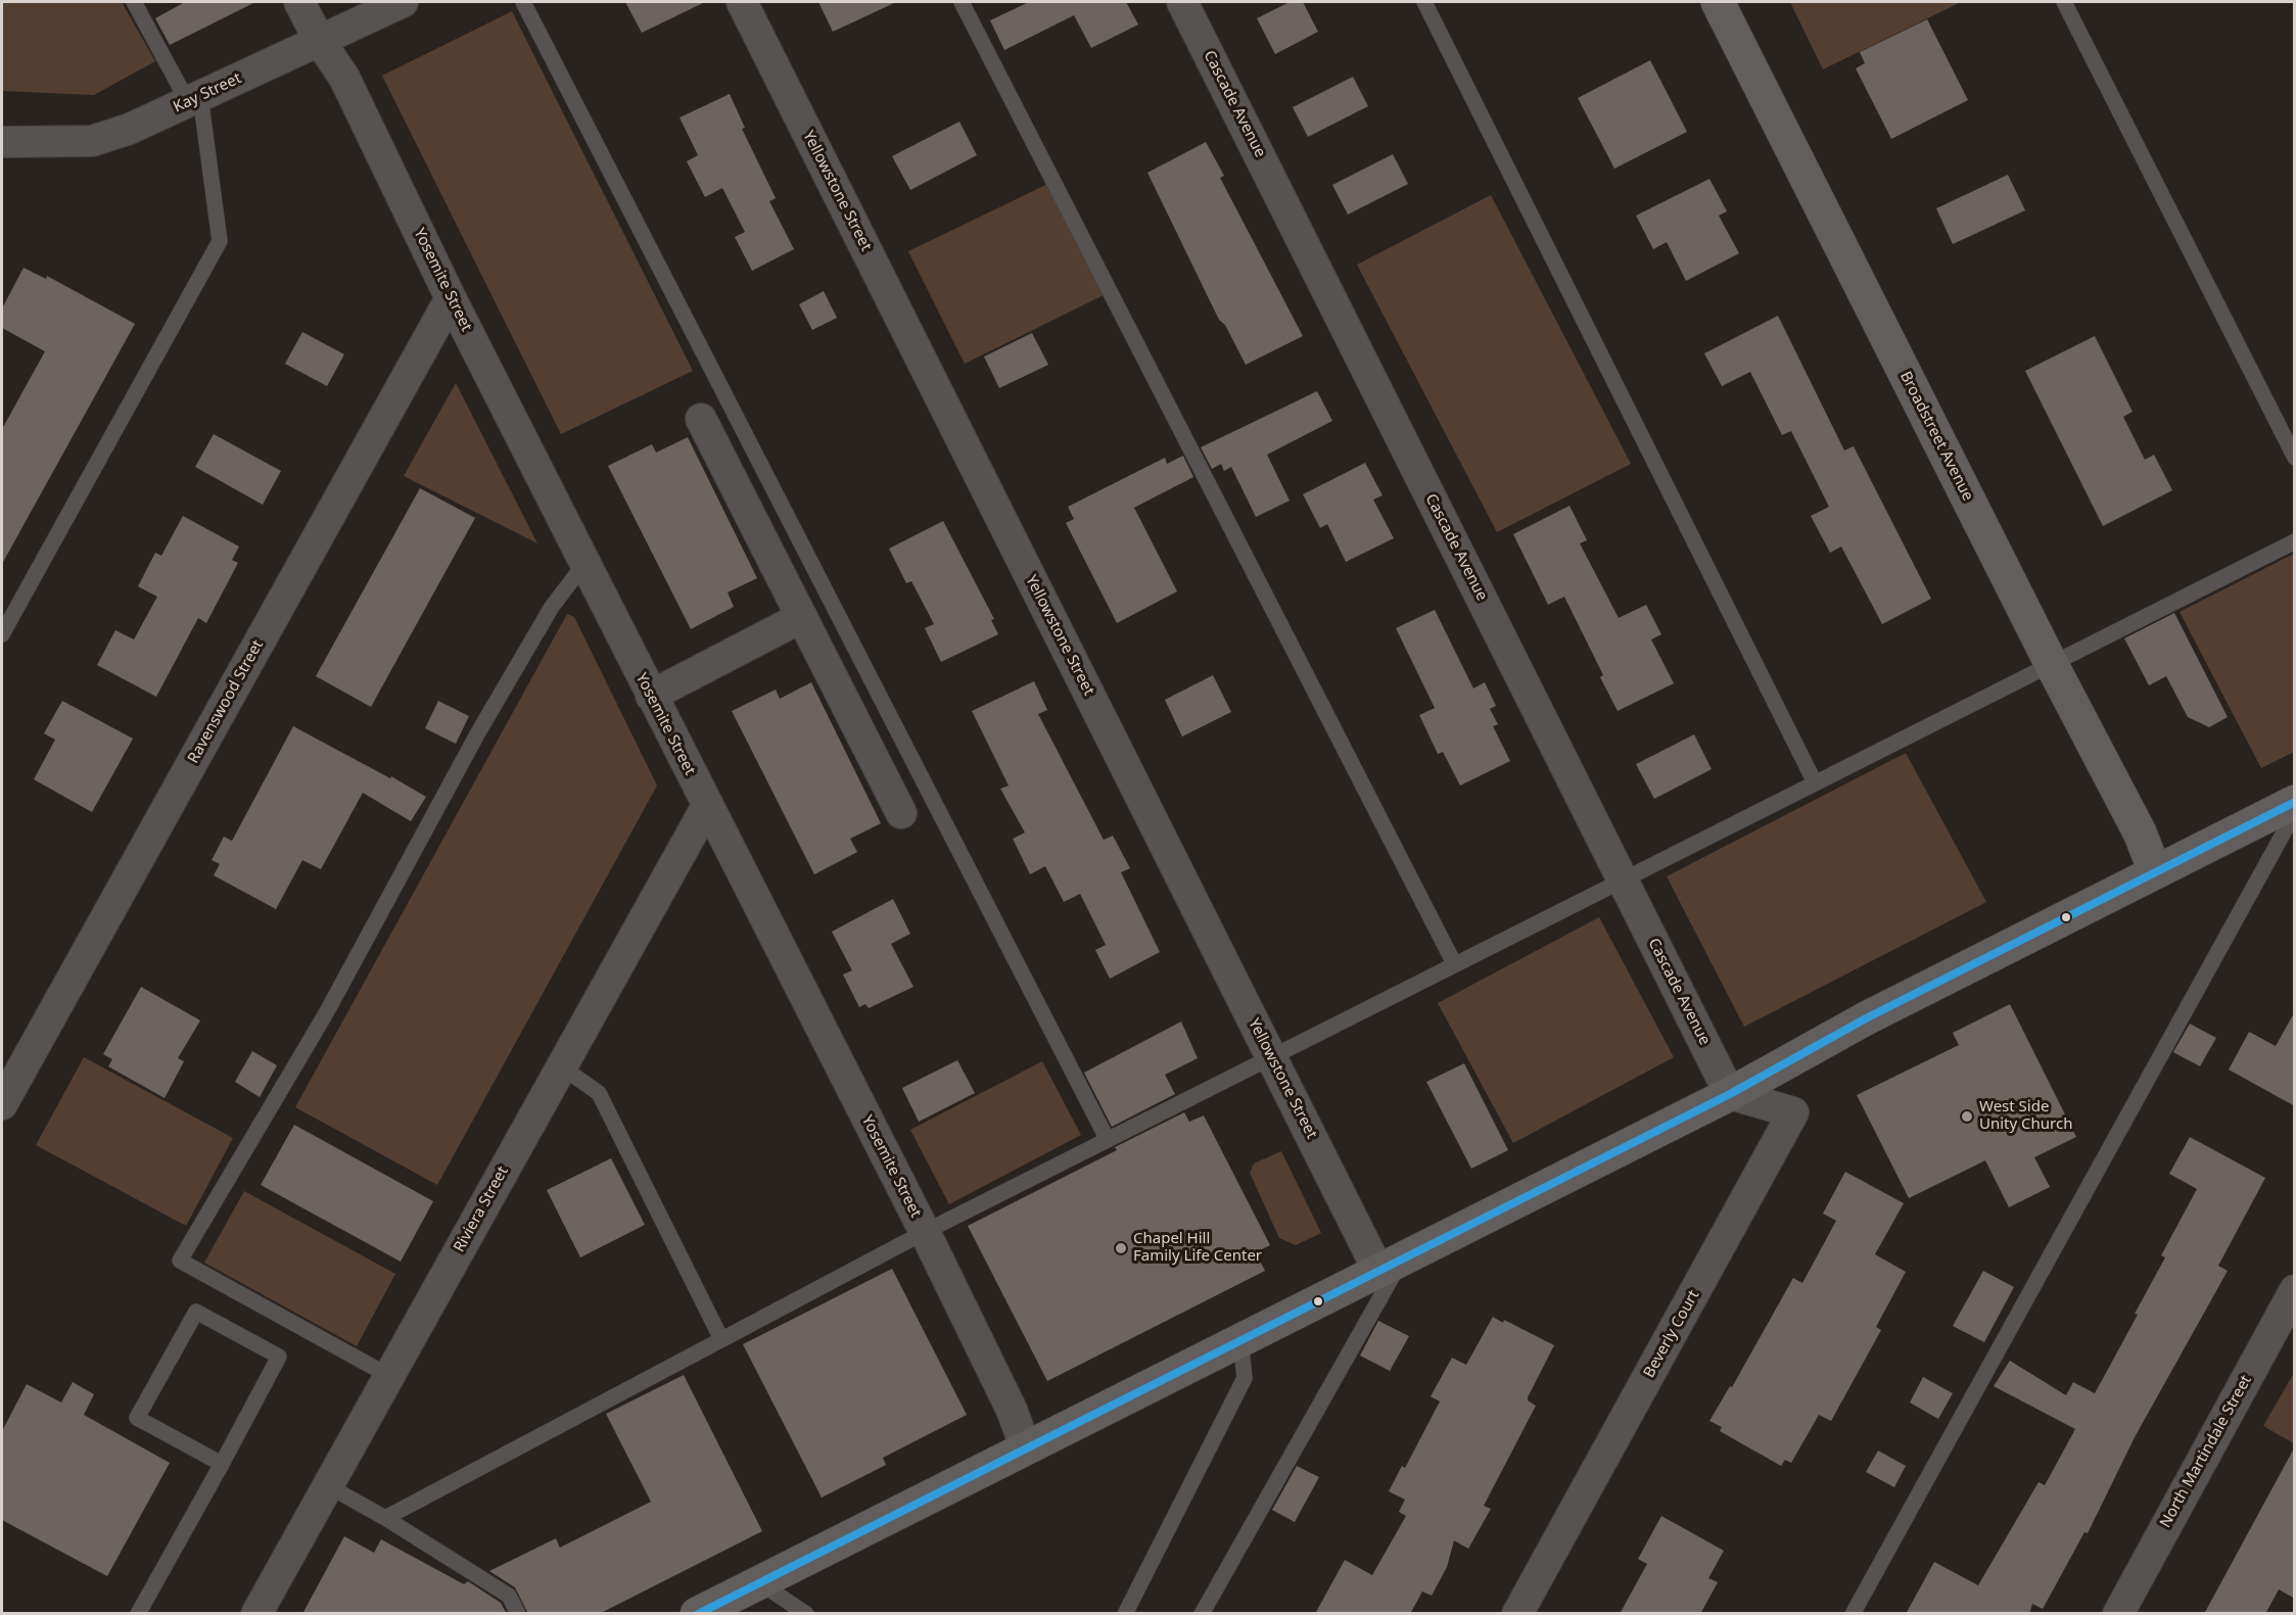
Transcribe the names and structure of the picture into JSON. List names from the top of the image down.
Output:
{
  "streets": {
    "street": [
      "Kay Street",
      "Cascade Avenue",
      "Yellowstone Street",
      "Yosemite Street",
      "Broadstreet Avenue",
      "Ravenswood Street",
      "Riviera Street",
      "Beverly Court",
      "North Martindale Street"
    ]
  },
  "crossings": [
    ["Kay Street", "Yosemite Street"],
    ["Cascade Avenue", "Beverly Court"],
    ["Yosemite Street", "Ravenswood Street"],
    ["Yosemite Street", "Riviera Street"]
  ],
  "places": ["West Side Unity Church", "Chapel Hill Family Life Center"]
}
